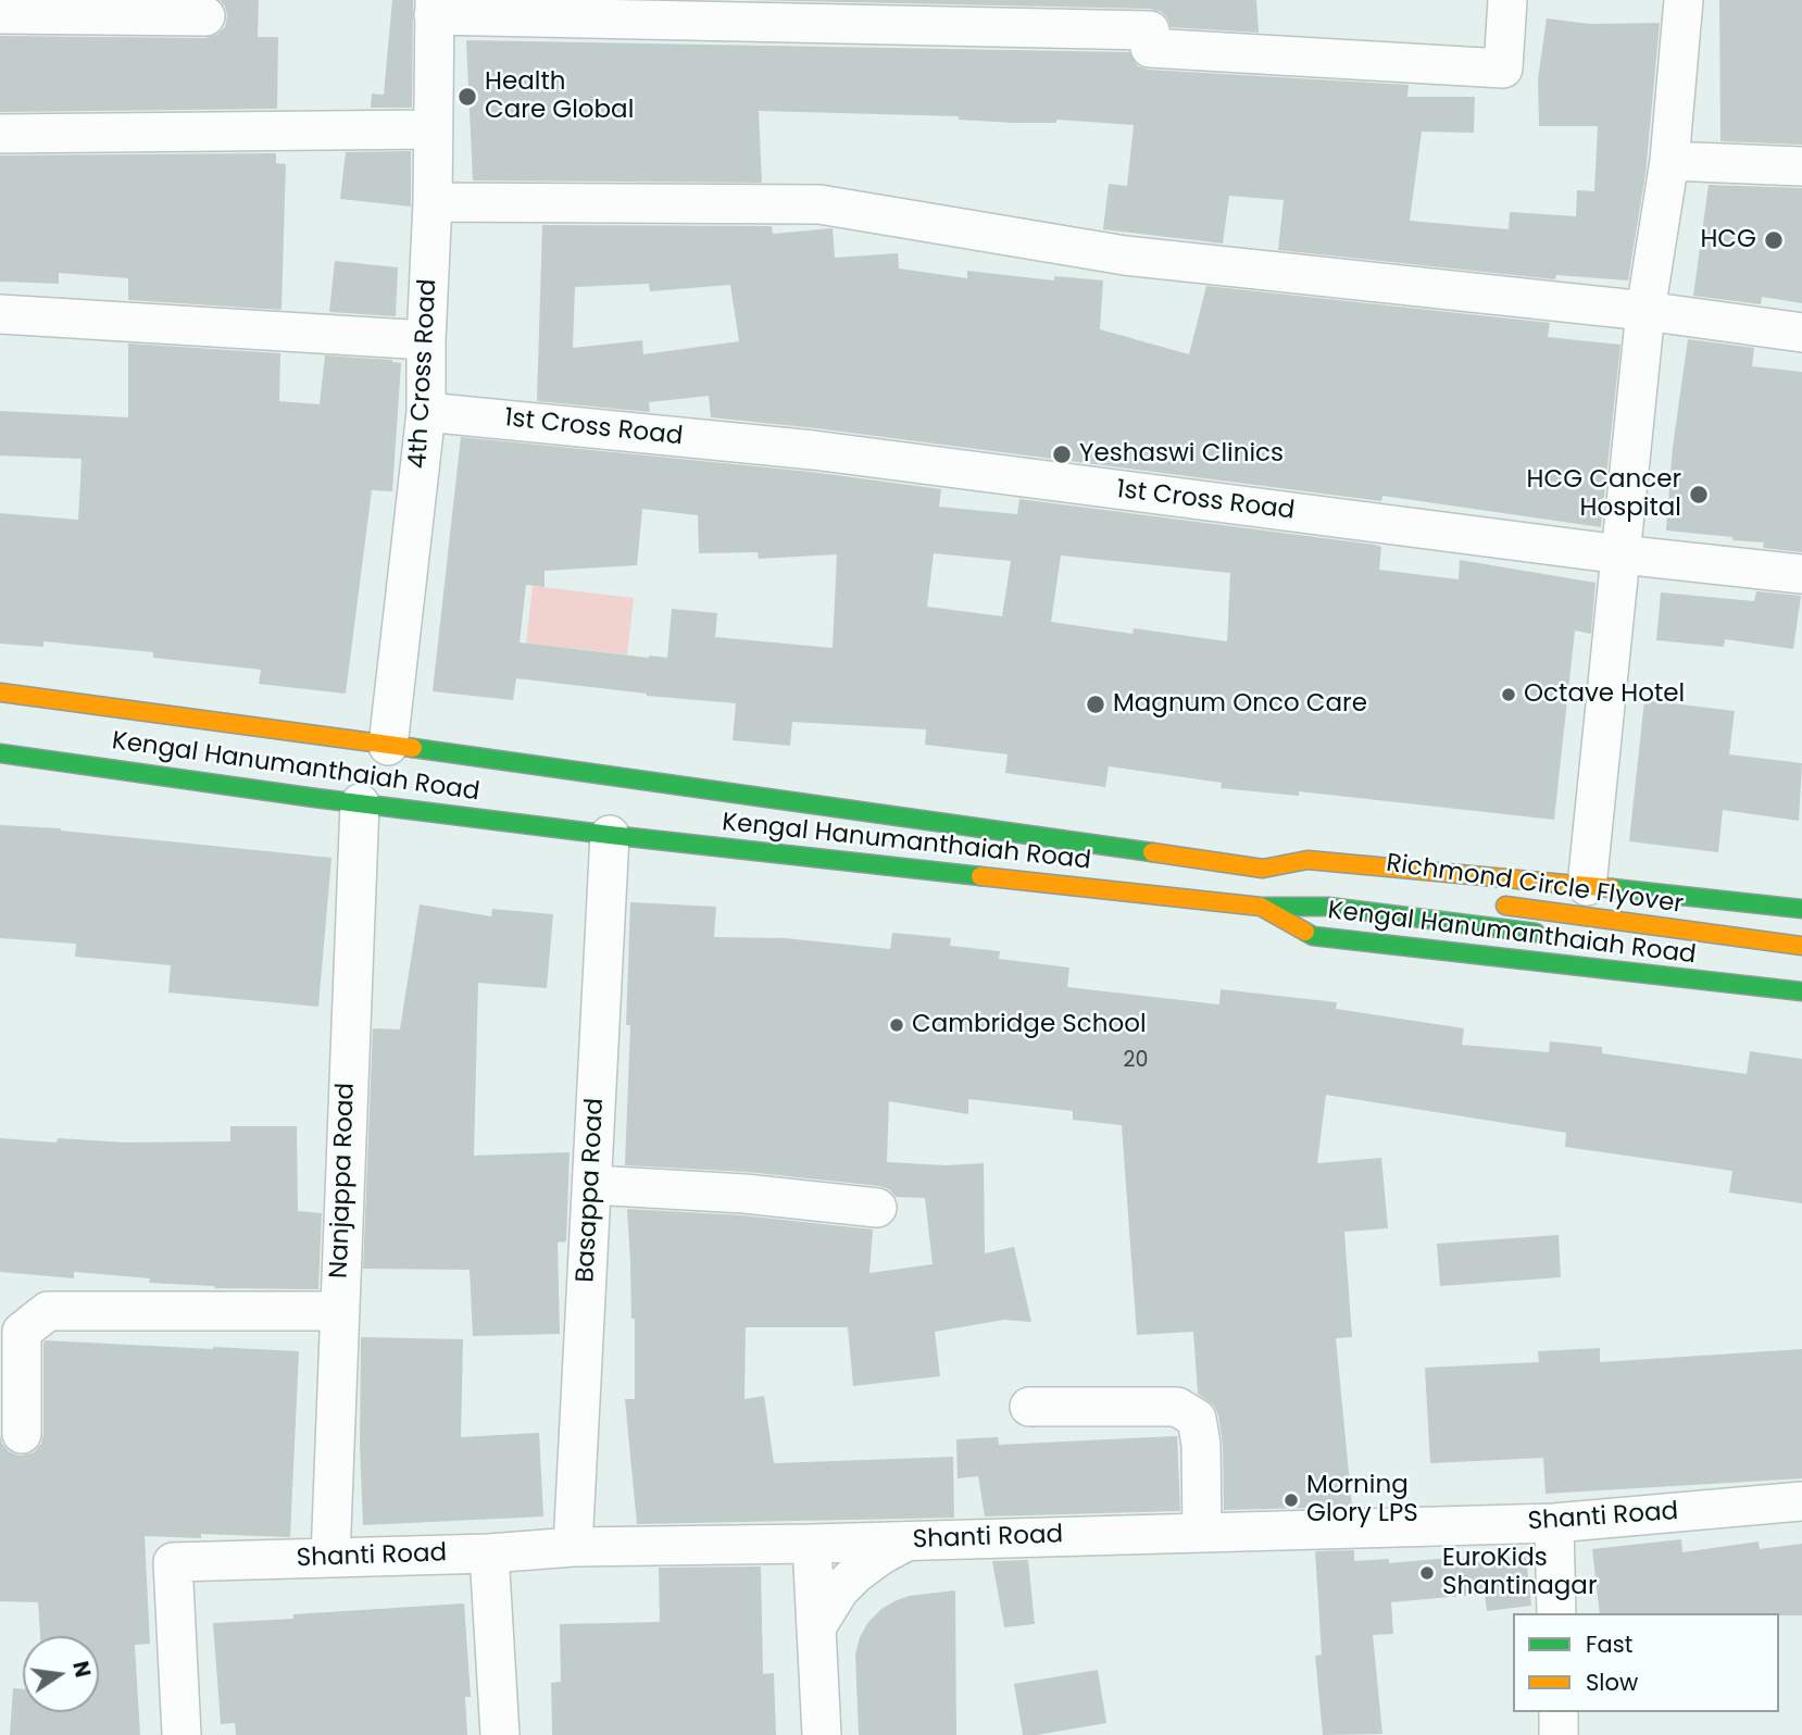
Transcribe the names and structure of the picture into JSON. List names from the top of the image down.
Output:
{
  "streets": {
    "main road": ["Kengal Hanumanthaiah Road", "Richmond Circle Flyover"],
    "street": [
      "4th Cross Road",
      "1st Cross Road",
      "Nanjappa Road",
      "Basappa Road",
      "Shanti Road"
    ]
  },
  "crossings": [
    ["4th Cross Road", "1st Cross Road"],
    ["4th Cross Road", "Kengal Hanumanthaiah Road"],
    ["Kengal Hanumanthaiah Road", "Richmond Circle Flyover"],
    ["Kengal Hanumanthaiah Road", "Nanjappa Road"],
    ["Kengal Hanumanthaiah Road", "Basappa Road"],
    ["Nanjappa Road", "Shanti Road"],
    ["Basappa Road", "Shanti Road"]
  ],
  "places": [
    "Health Care Global",
    "HCG",
    "Yeshaswi Clinics",
    "HCG Cancer Hospital",
    "Octave Hotel",
    "Magnum Onco Care",
    "Cambridge School",
    "Morning Glory LPS",
    "EuroKids Shantinagar"
  ],
  "house_numbers": ["20"],
  "legend": ["Fast", "Slow"],
  "north": "right"
}
